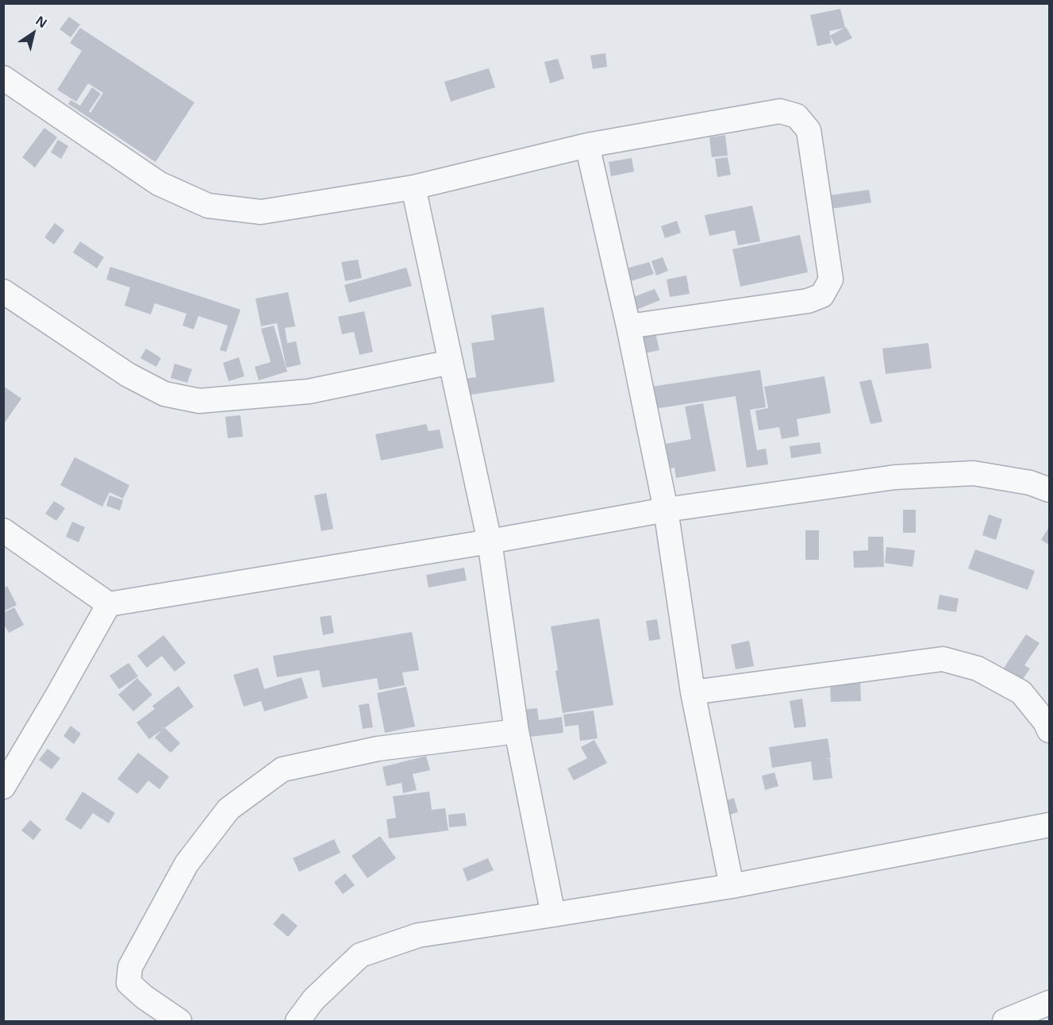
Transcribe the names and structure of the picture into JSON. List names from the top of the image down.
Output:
{
  "north": "top right"
}
